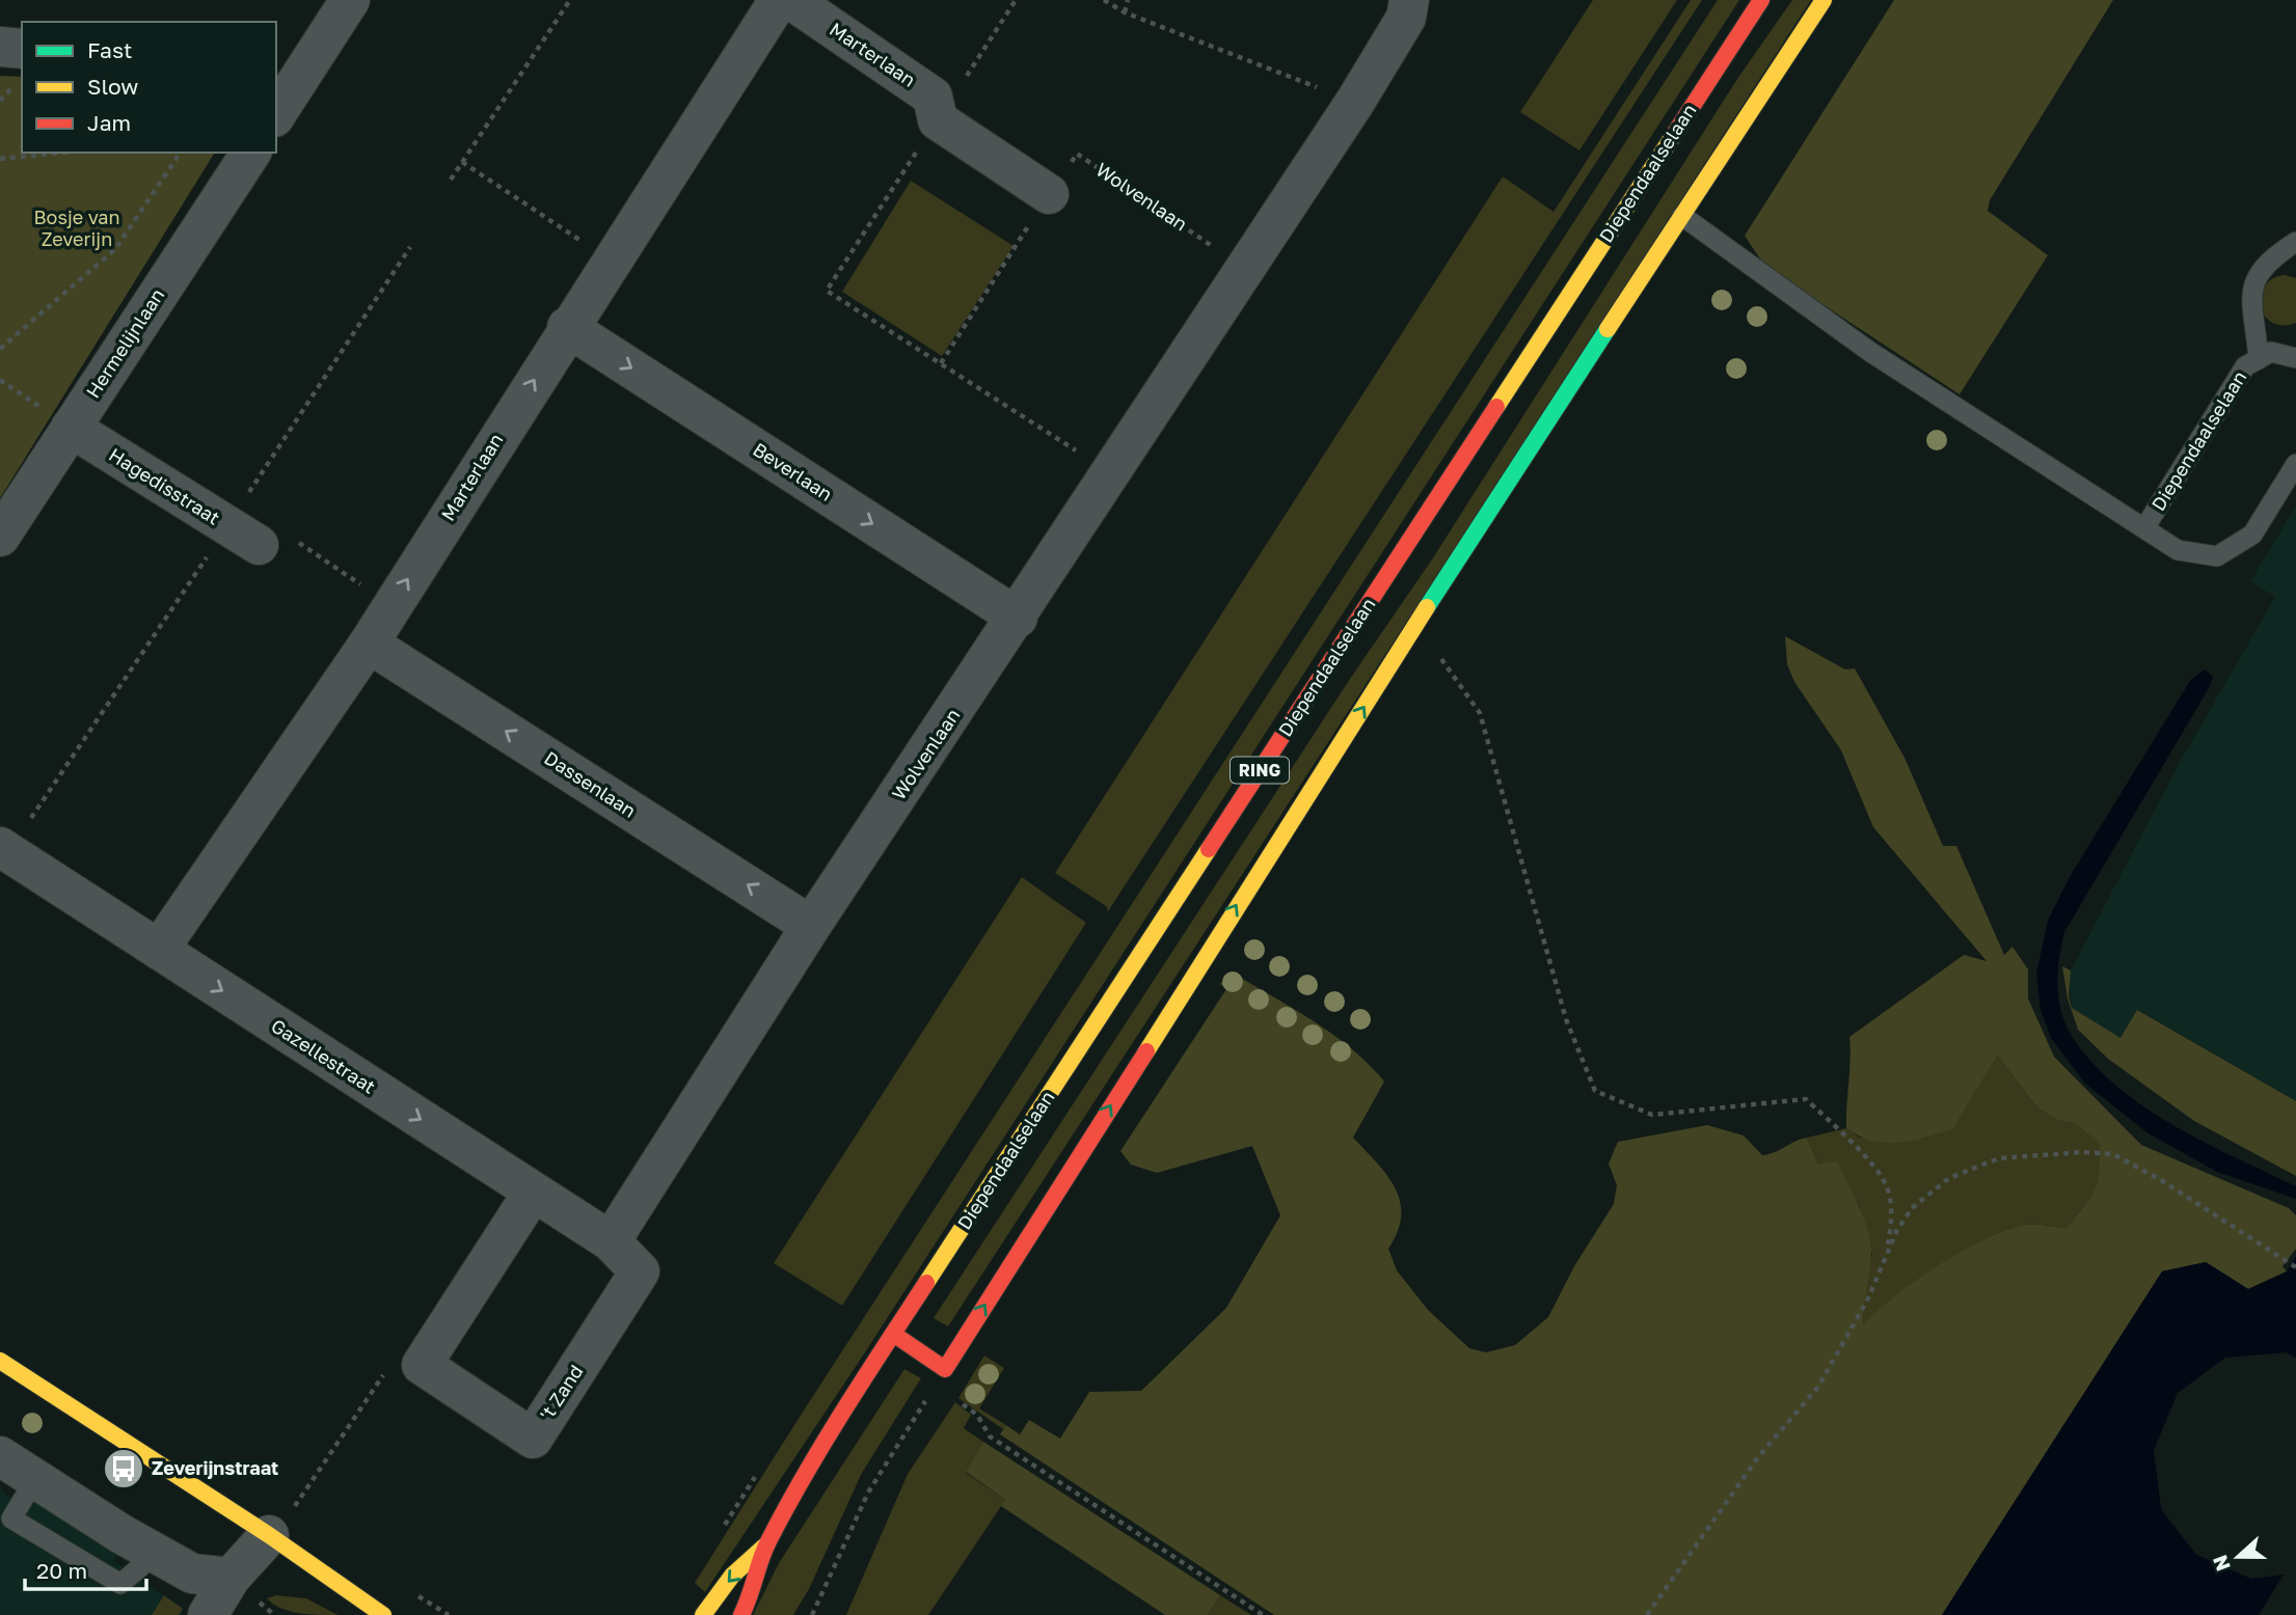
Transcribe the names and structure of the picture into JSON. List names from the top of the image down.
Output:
{
  "streets": {
    "street": [
      "Marterlaan",
      "Diependaalselaan",
      "Wolvenlaan",
      "Hermelijnlaan",
      "Beverlaan",
      "Hagedisstraat",
      "RING",
      "Dassenlaan",
      "Gazellestraat",
      "'t Zand"
    ]
  },
  "crossings": [
    ["Marterlaan", "Beverlaan"],
    ["Marterlaan", "Dassenlaan"],
    ["Marterlaan", "Gazellestraat"],
    ["Wolvenlaan", "Beverlaan"],
    ["Wolvenlaan", "Dassenlaan"],
    ["Wolvenlaan", "Gazellestraat"],
    ["Hermelijnlaan", "Hagedisstraat"],
    ["Gazellestraat", "'t Zand"]
  ],
  "one_way": ["Beverlaan", "Dassenlaan", "Gazellestraat"],
  "parks": ["Bosje van Zeverijn"],
  "places": {
    "bus stop": ["Zeverijnstraat"]
  },
  "legend": ["Fast", "Slow", "Jam"],
  "scale_bar": "20 m",
  "north": "left"
}
